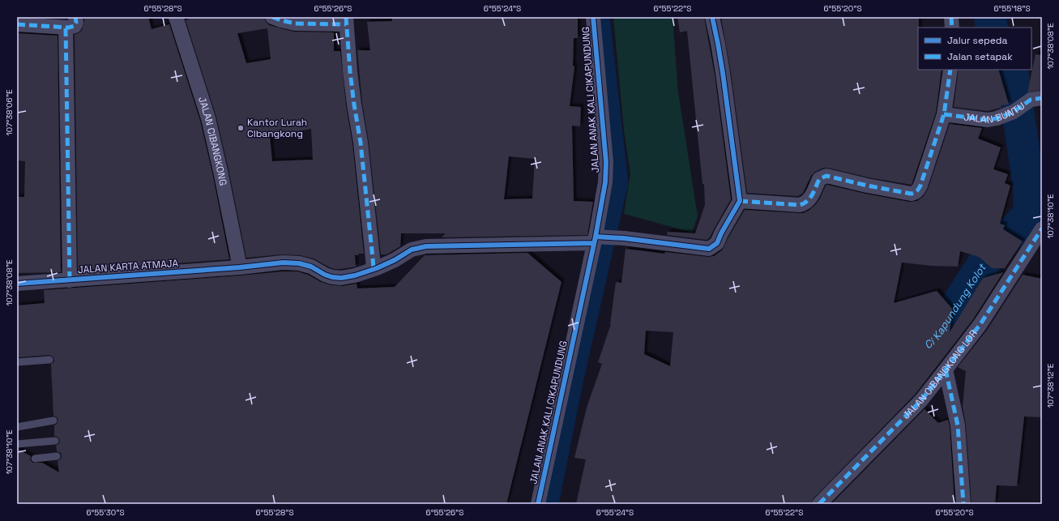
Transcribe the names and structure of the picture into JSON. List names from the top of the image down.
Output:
{
  "streets": {
    "street": [
      "JALAN ANAK KALI CIKAPUNDUNG",
      "JALAN BUNTU",
      "JALAN CIBANGKONG",
      "JALAN KARTA ATMAJA",
      "JALAN CIBANGKONG LOR"
    ]
  },
  "crossings": [
    ["JALAN ANAK KALI CIKAPUNDUNG", "JALAN KARTA ATMAJA"],
    ["JALAN CIBANGKONG", "JALAN KARTA ATMAJA"]
  ],
  "water": ["Ci Kapundung Kolot"],
  "places": ["Kantor Lurah CIbangkong"],
  "legend": ["Jalur sepeda", "Jalan setapak"],
  "coordinates": [
    "6°55'28\"S",
    "6°55'26\"S",
    "6°55'24\"S",
    "6°55'22\"S",
    "6°55'20\"S",
    "6°55'18\"S",
    "107°38'08\"E",
    "107°38'06\"E",
    "107°38'10\"E",
    "107°38'12\"E",
    "6°55'30\"S"
  ]
}
